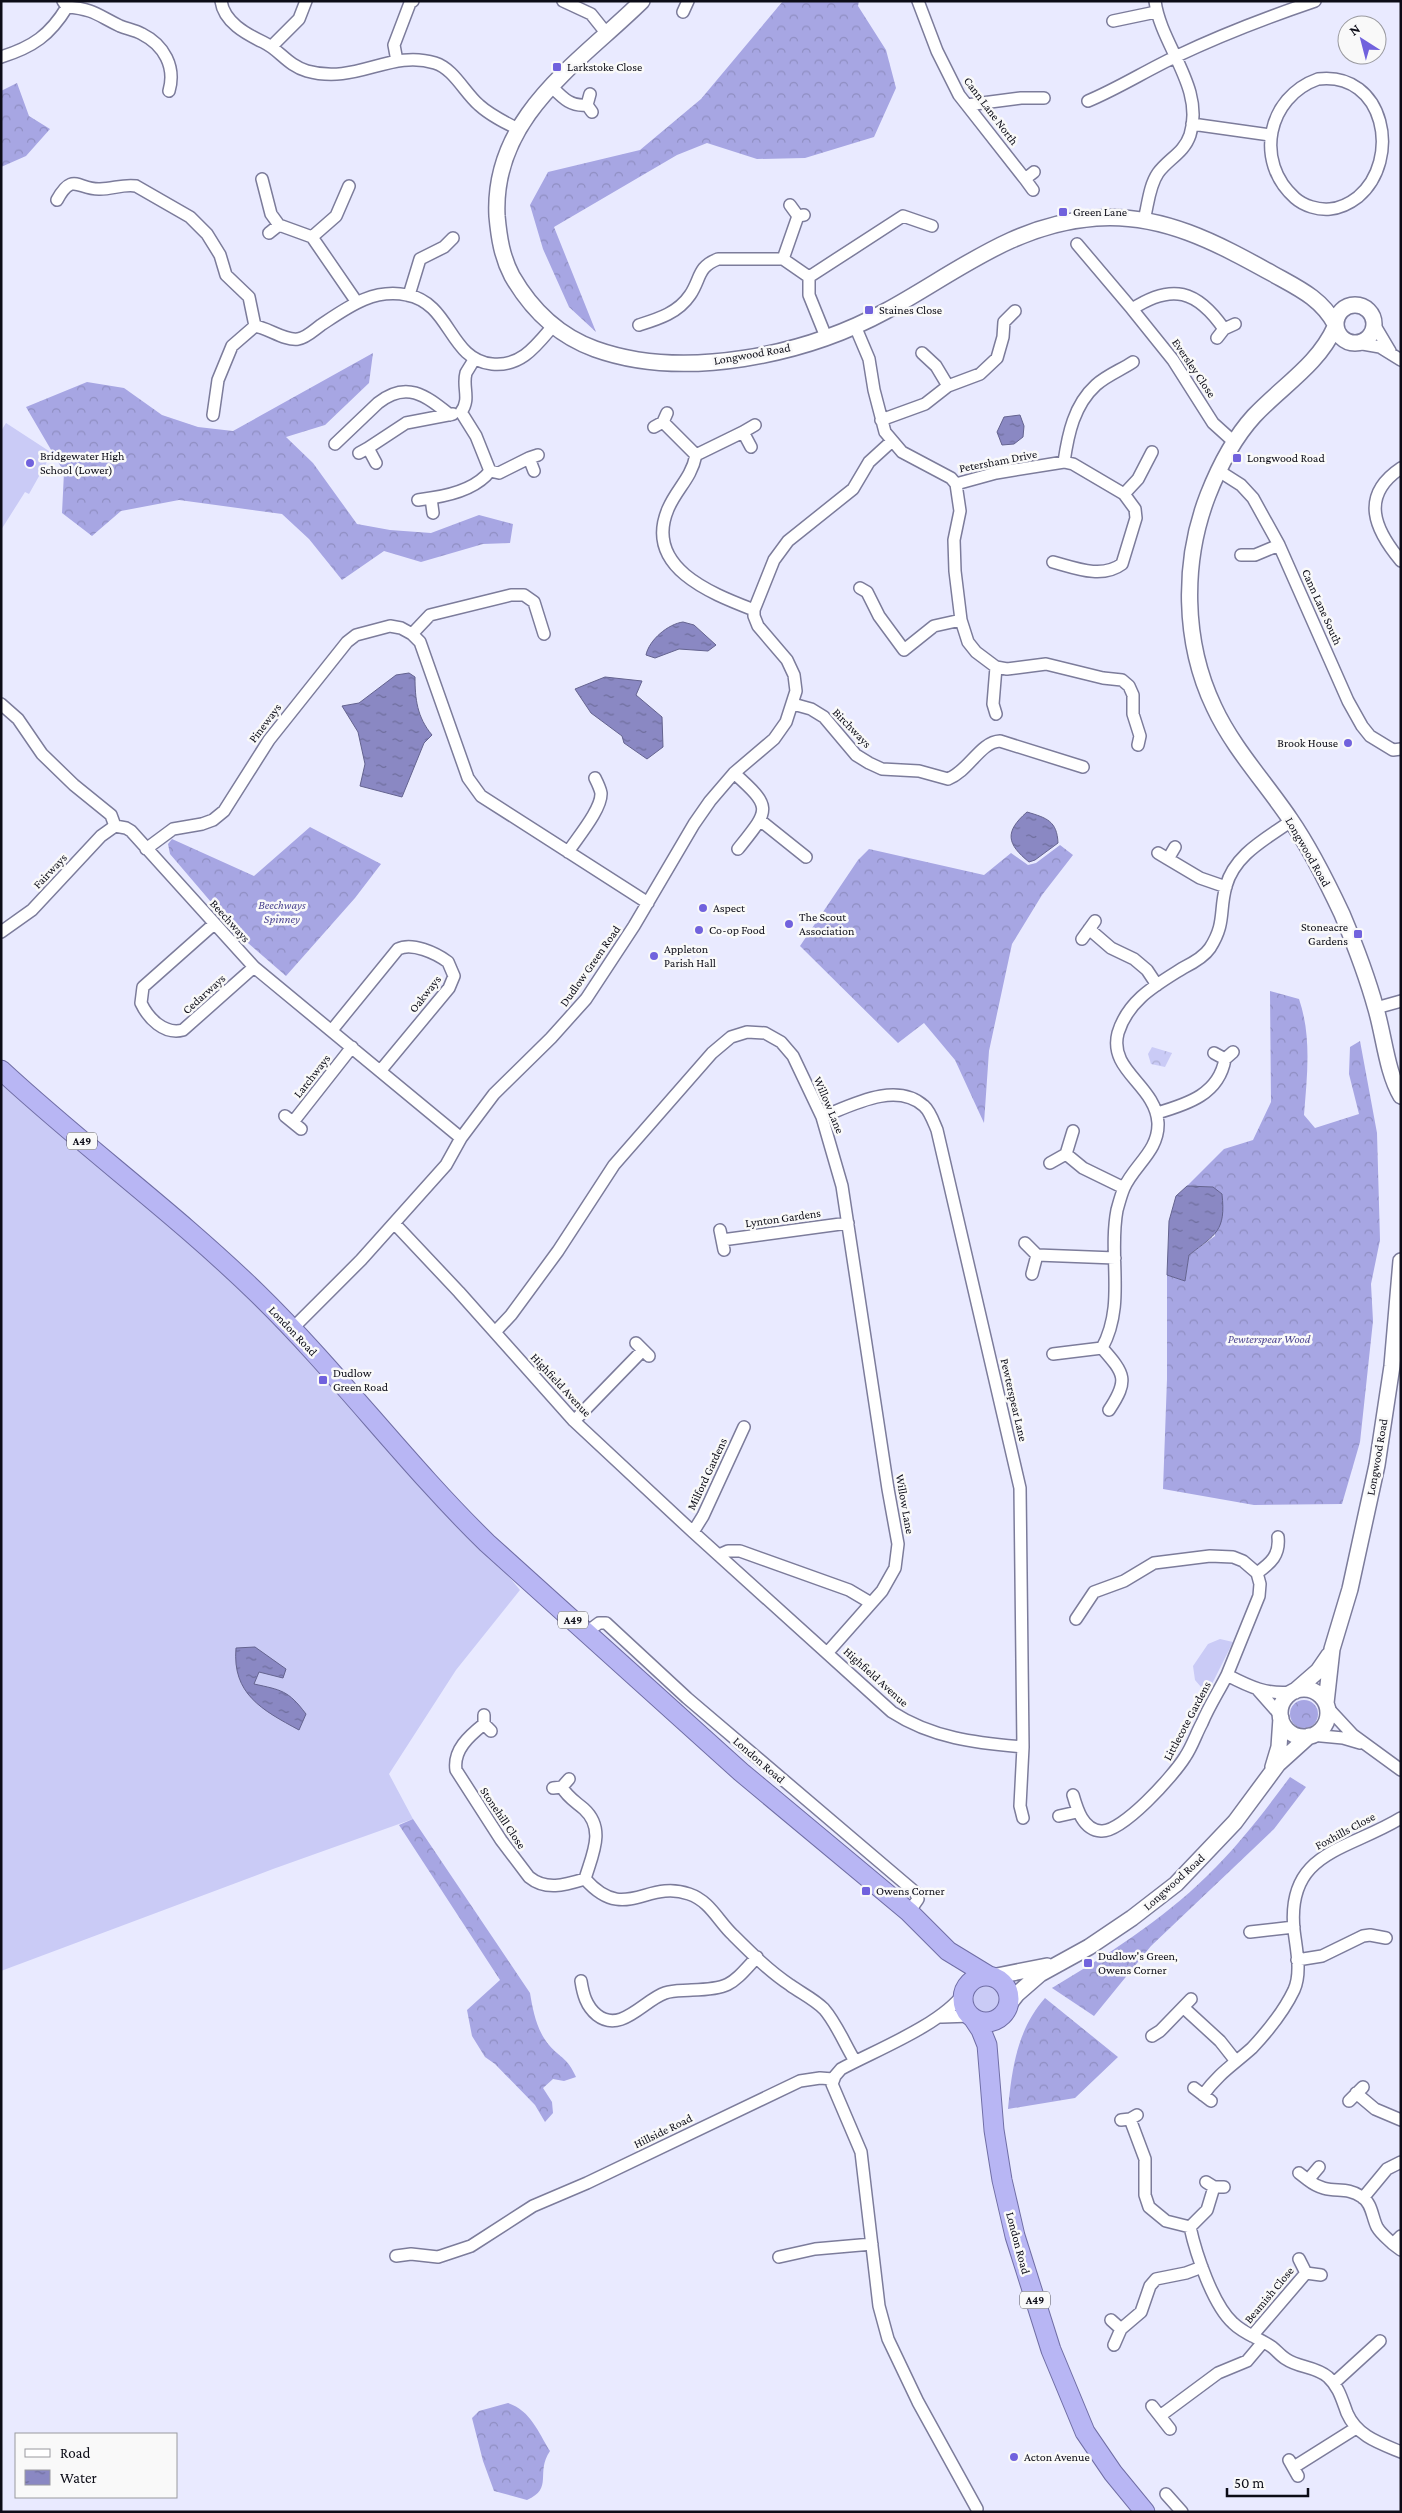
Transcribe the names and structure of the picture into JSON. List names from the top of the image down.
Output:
{
  "streets": {
    "highway": ["A49", "London Road"],
    "street": [
      "Cann Lane North",
      "Longwood Road",
      "Eversley Close",
      "Petersham Drive",
      "Cann Lane South",
      "Pineways",
      "Birchways",
      "Fairways",
      "Beechways",
      "Dudlow Green Road",
      "Cedarways",
      "Oakways",
      "Larchways",
      "Willow Lane",
      "Lynton Gardens",
      "Highfield Avenue",
      "Pewterspear Lane",
      "Milford Gardens",
      "Littlecote Gardens",
      "Stonehill Close",
      "Foxhills Close",
      "Hillside Road",
      "Beamish Close"
    ]
  },
  "crossings": [
    ["Longwood Road", "Eversley Close"],
    ["Longwood Road", "Petersham Drive"],
    ["Longwood Road", "Cann Lane South"],
    ["Longwood Road", "A49"],
    ["Longwood Road", "London Road"],
    ["Longwood Road", "Littlecote Gardens"],
    ["Pineways", "Beechways"],
    ["Birchways", "Dudlow Green Road"],
    ["Fairways", "Beechways"],
    ["Beechways", "Dudlow Green Road"],
    ["Beechways", "Cedarways"],
    ["Beechways", "Oakways"],
    ["Beechways", "Larchways"],
    ["Dudlow Green Road", "London Road"],
    ["Dudlow Green Road", "Highfield Avenue"],
    ["Willow Lane", "Lynton Gardens"],
    ["Willow Lane", "Highfield Avenue"],
    ["Willow Lane", "Pewterspear Lane"],
    ["A49", "London Road"],
    ["Highfield Avenue", "Pewterspear Lane"],
    ["Highfield Avenue", "Milford Gardens"]
  ],
  "parks": ["Beechways Spinney", "Pewterspear Wood"],
  "places": {
    "transit": [
      "Larkstoke Close",
      "Green Lane",
      "Staines Close",
      "Longwood Road",
      "Stoneacre Gardens",
      "Dudlow Green Road",
      "Owens Corner",
      "Dudlow's Green, Owens Corner"
    ],
    "other": [
      "Bridgewater High School (Lower)",
      "Brook House",
      "Aspect",
      "The Scout Association",
      "Co-op Food",
      "Appleton Parish Hall",
      "Acton Avenue"
    ]
  },
  "legend": ["Road", "Water"],
  "scale_bar": "50 m",
  "north": "top left"
}
